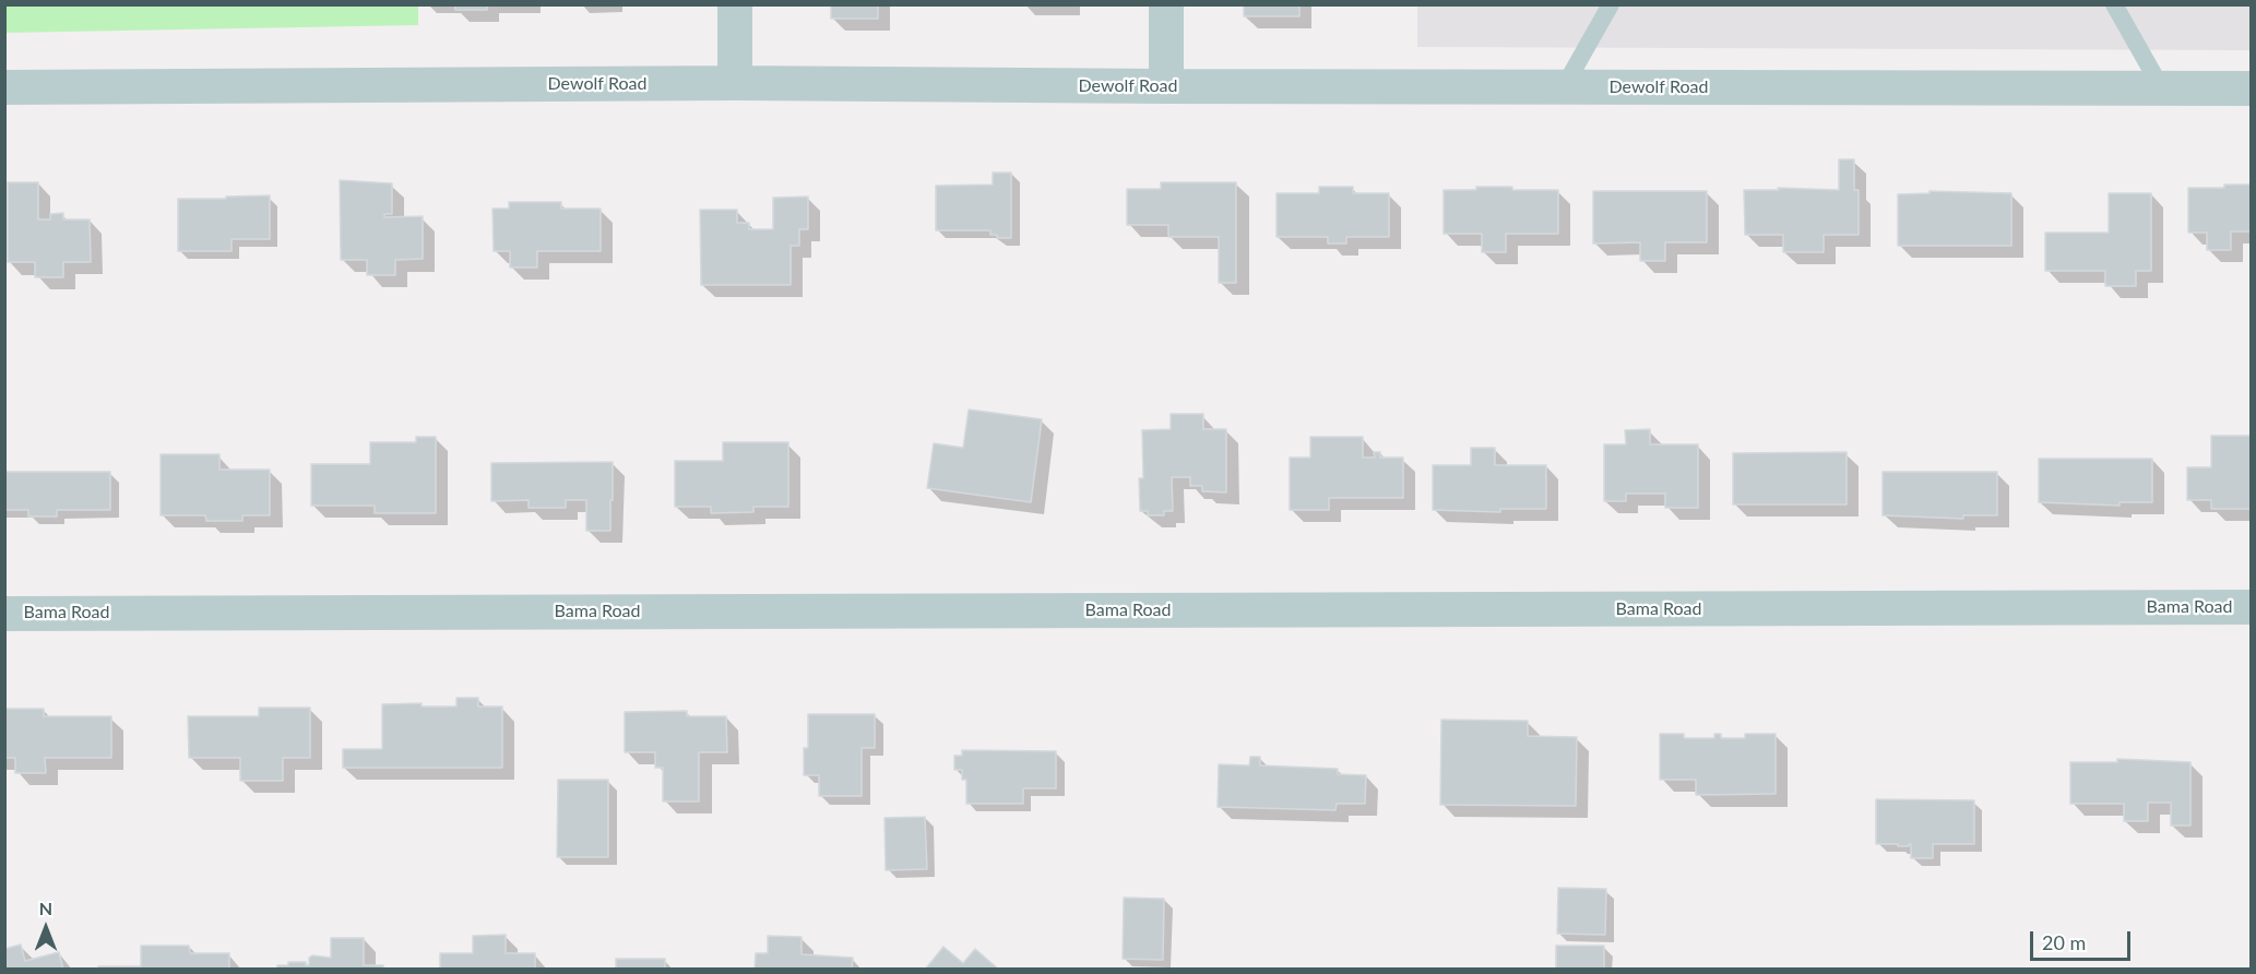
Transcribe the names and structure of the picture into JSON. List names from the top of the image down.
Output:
{
  "streets": {
    "street": ["Dewolf Road", "Bama Road"]
  },
  "scale_bar": "20 m",
  "north": "top"
}
